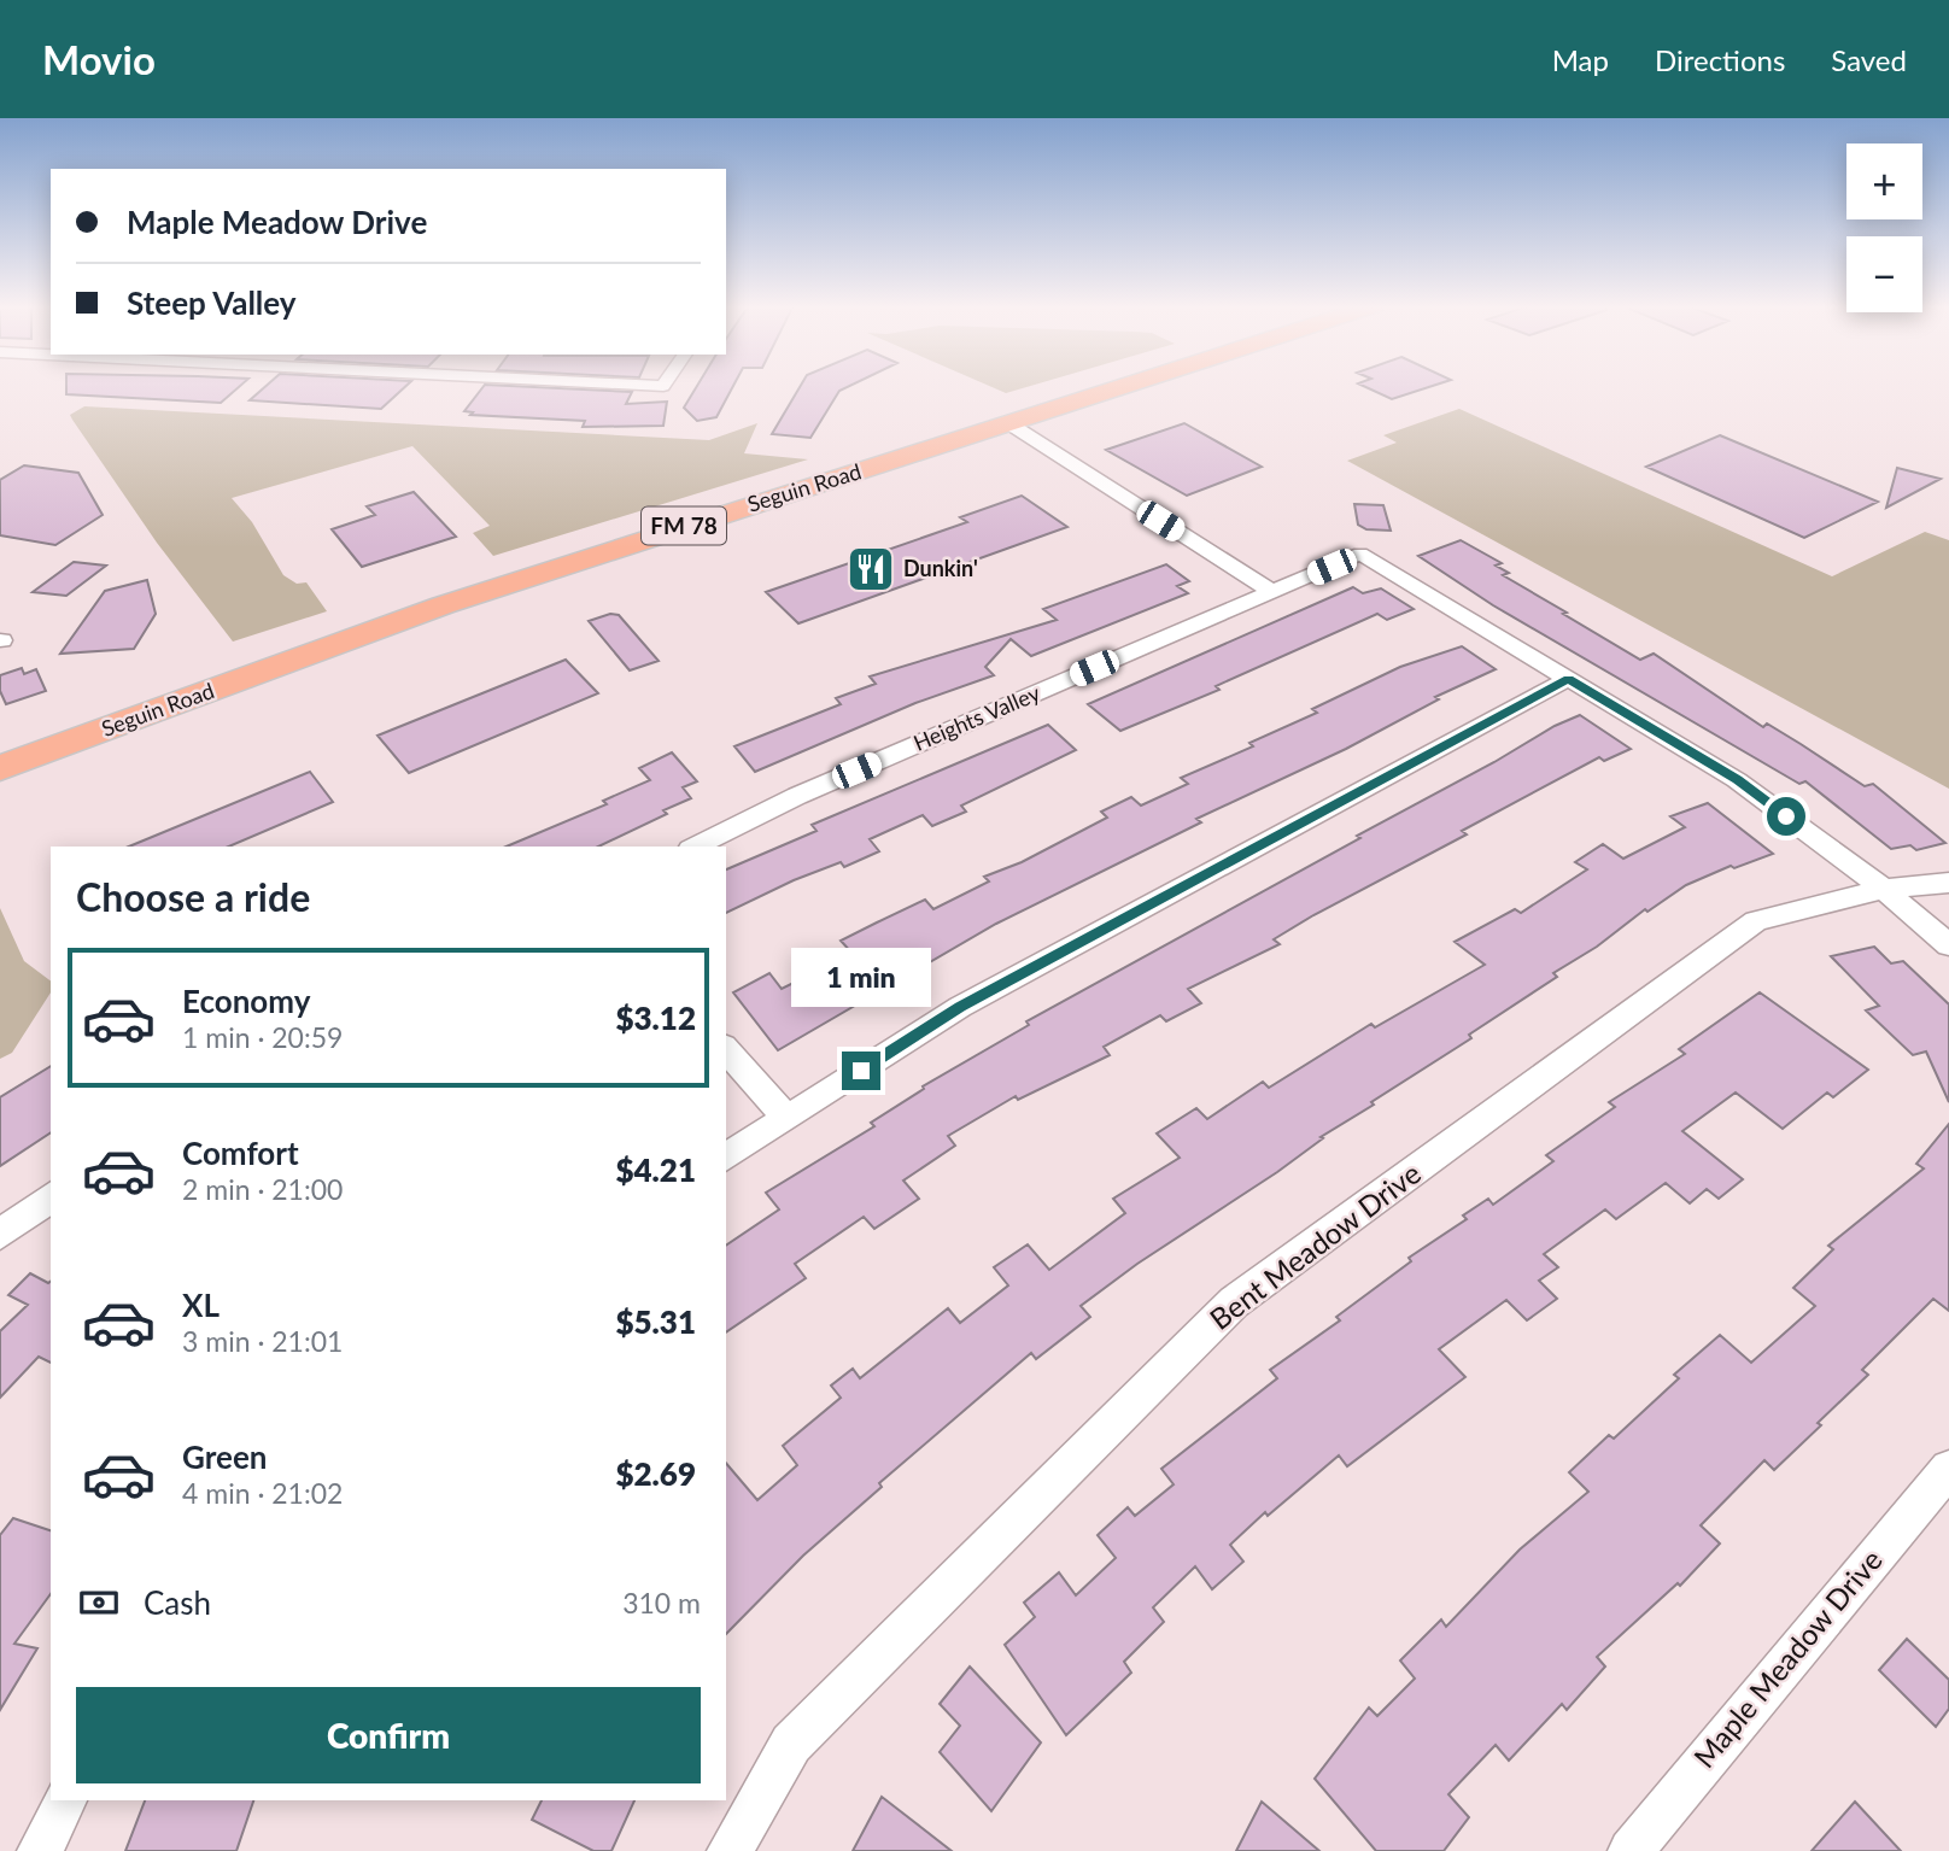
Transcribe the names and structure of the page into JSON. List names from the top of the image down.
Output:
{
  "streets": {
    "main road": ["Seguin Road", "FM 78"],
    "street": ["Heights Valley", "Bent Meadow Drive", "Maple Meadow Drive"]
  },
  "places": {
    "restaurant": ["Dunkin'"]
  },
  "page": {
    "header": "Movio",
    "nav": ["Map", "Directions", "Saved"],
    "map_buttons": ["+", "−"],
    "banner": ["Maple Meadow Drive", "Steep Valley"],
    "heading": "Choose a ride",
    "bubble": "1 min",
    "list": [
      {
        "name": "Economy",
        "note": "1 min · 20:59",
        "value": "$3.12"
      },
      {
        "name": "Comfort",
        "note": "2 min · 21:00",
        "value": "$4.21"
      },
      {
        "name": "XL",
        "note": "3 min · 21:01",
        "value": "$5.31"
      },
      {
        "name": "Green",
        "note": "4 min · 21:02",
        "value": "$2.69"
      }
    ],
    "pay": ["Cash", "310 m"],
    "buttons": "Confirm"
  }
}
